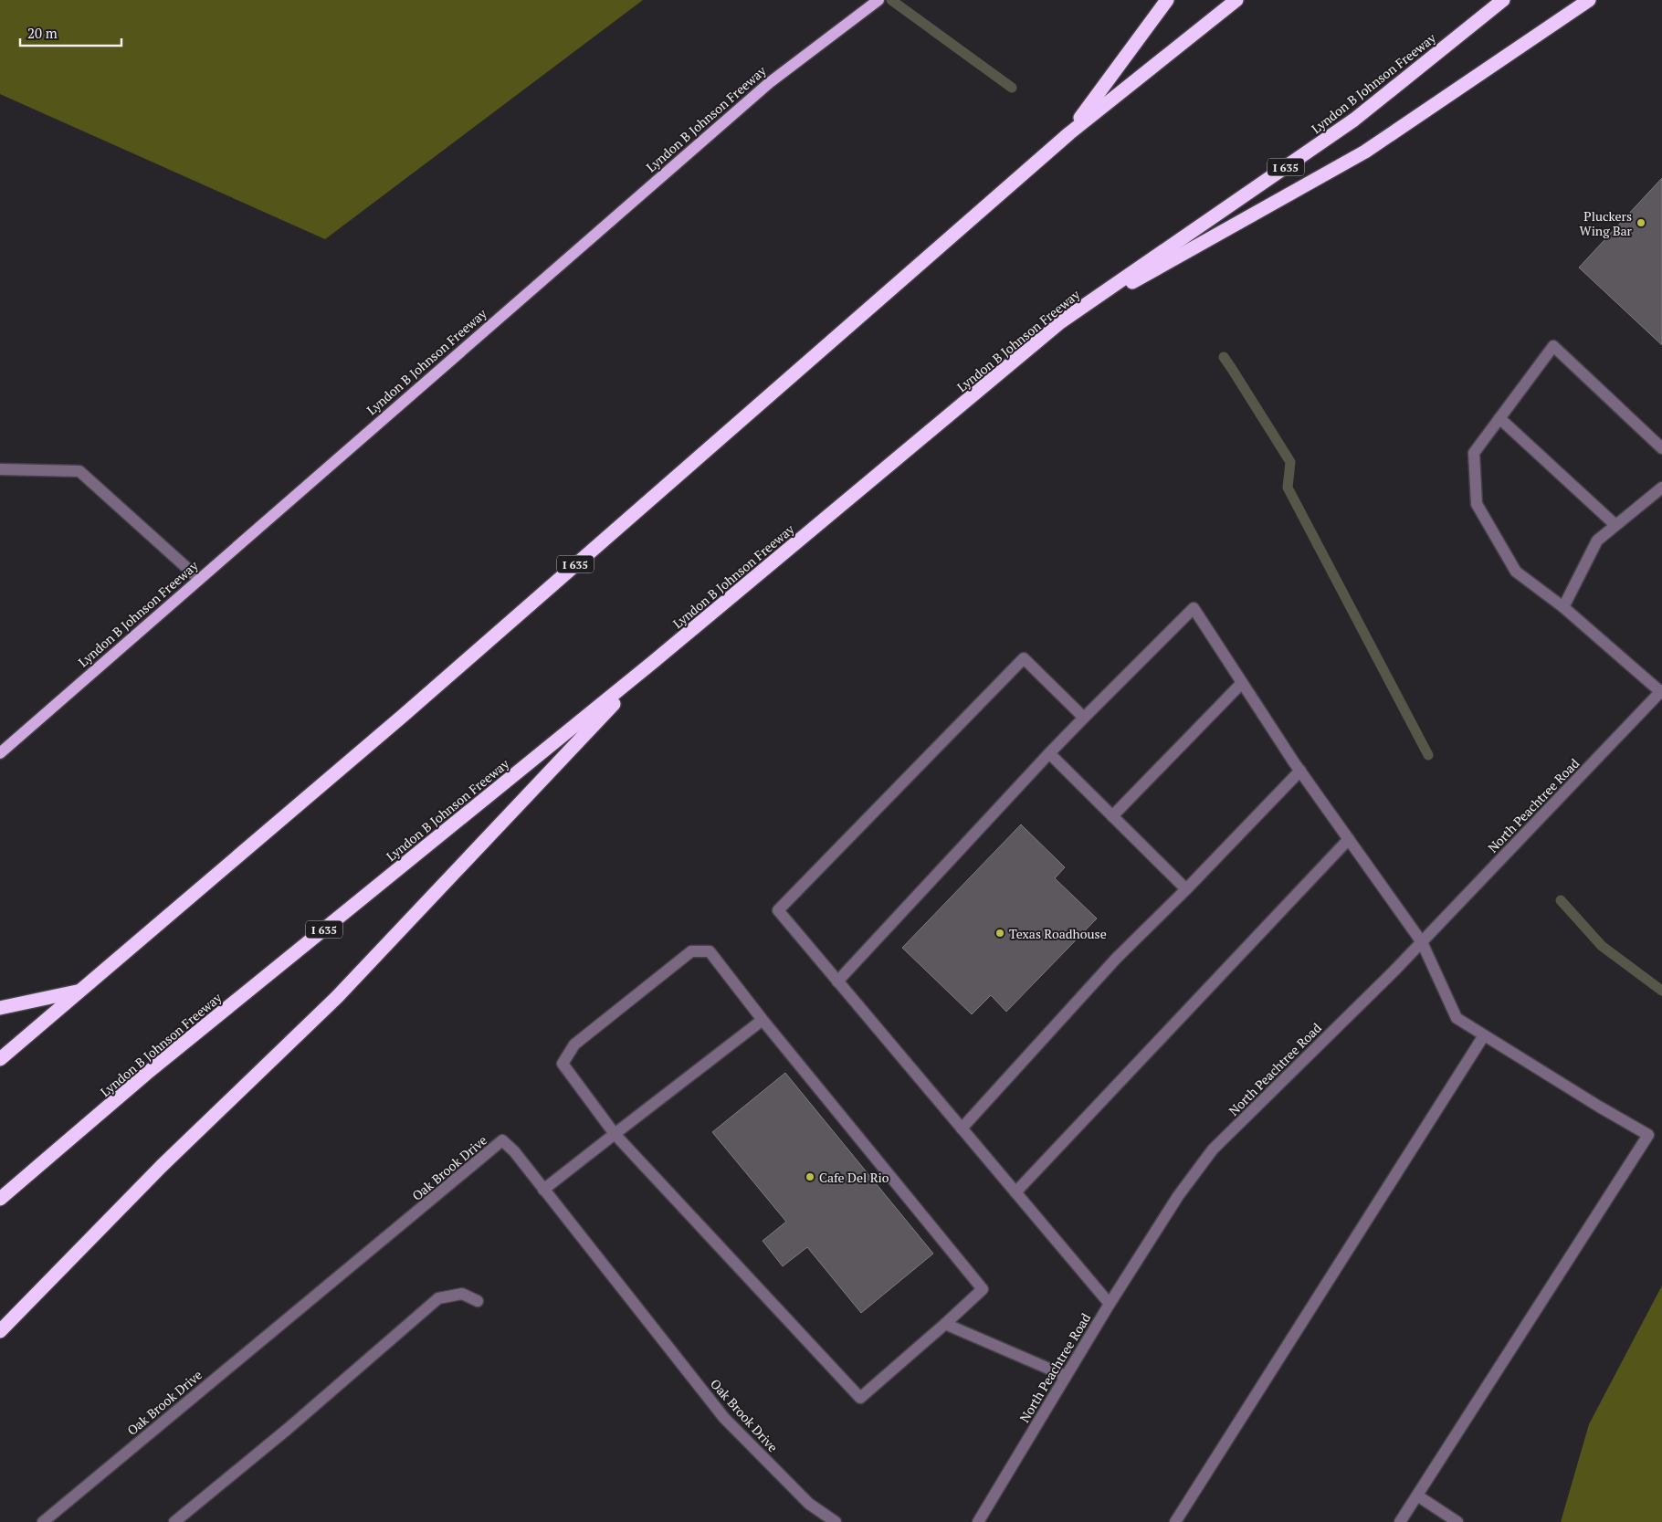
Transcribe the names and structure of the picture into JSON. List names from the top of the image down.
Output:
{
  "streets": {
    "highway": ["Lyndon B Johnson Freeway", "I 635"],
    "street": ["North Peachtree Road", "Oak Brook Drive"]
  },
  "places": ["Pluckers Wing Bar", "Texas Roadhouse", "Cafe Del Rio"],
  "scale_bar": "20 m"
}
